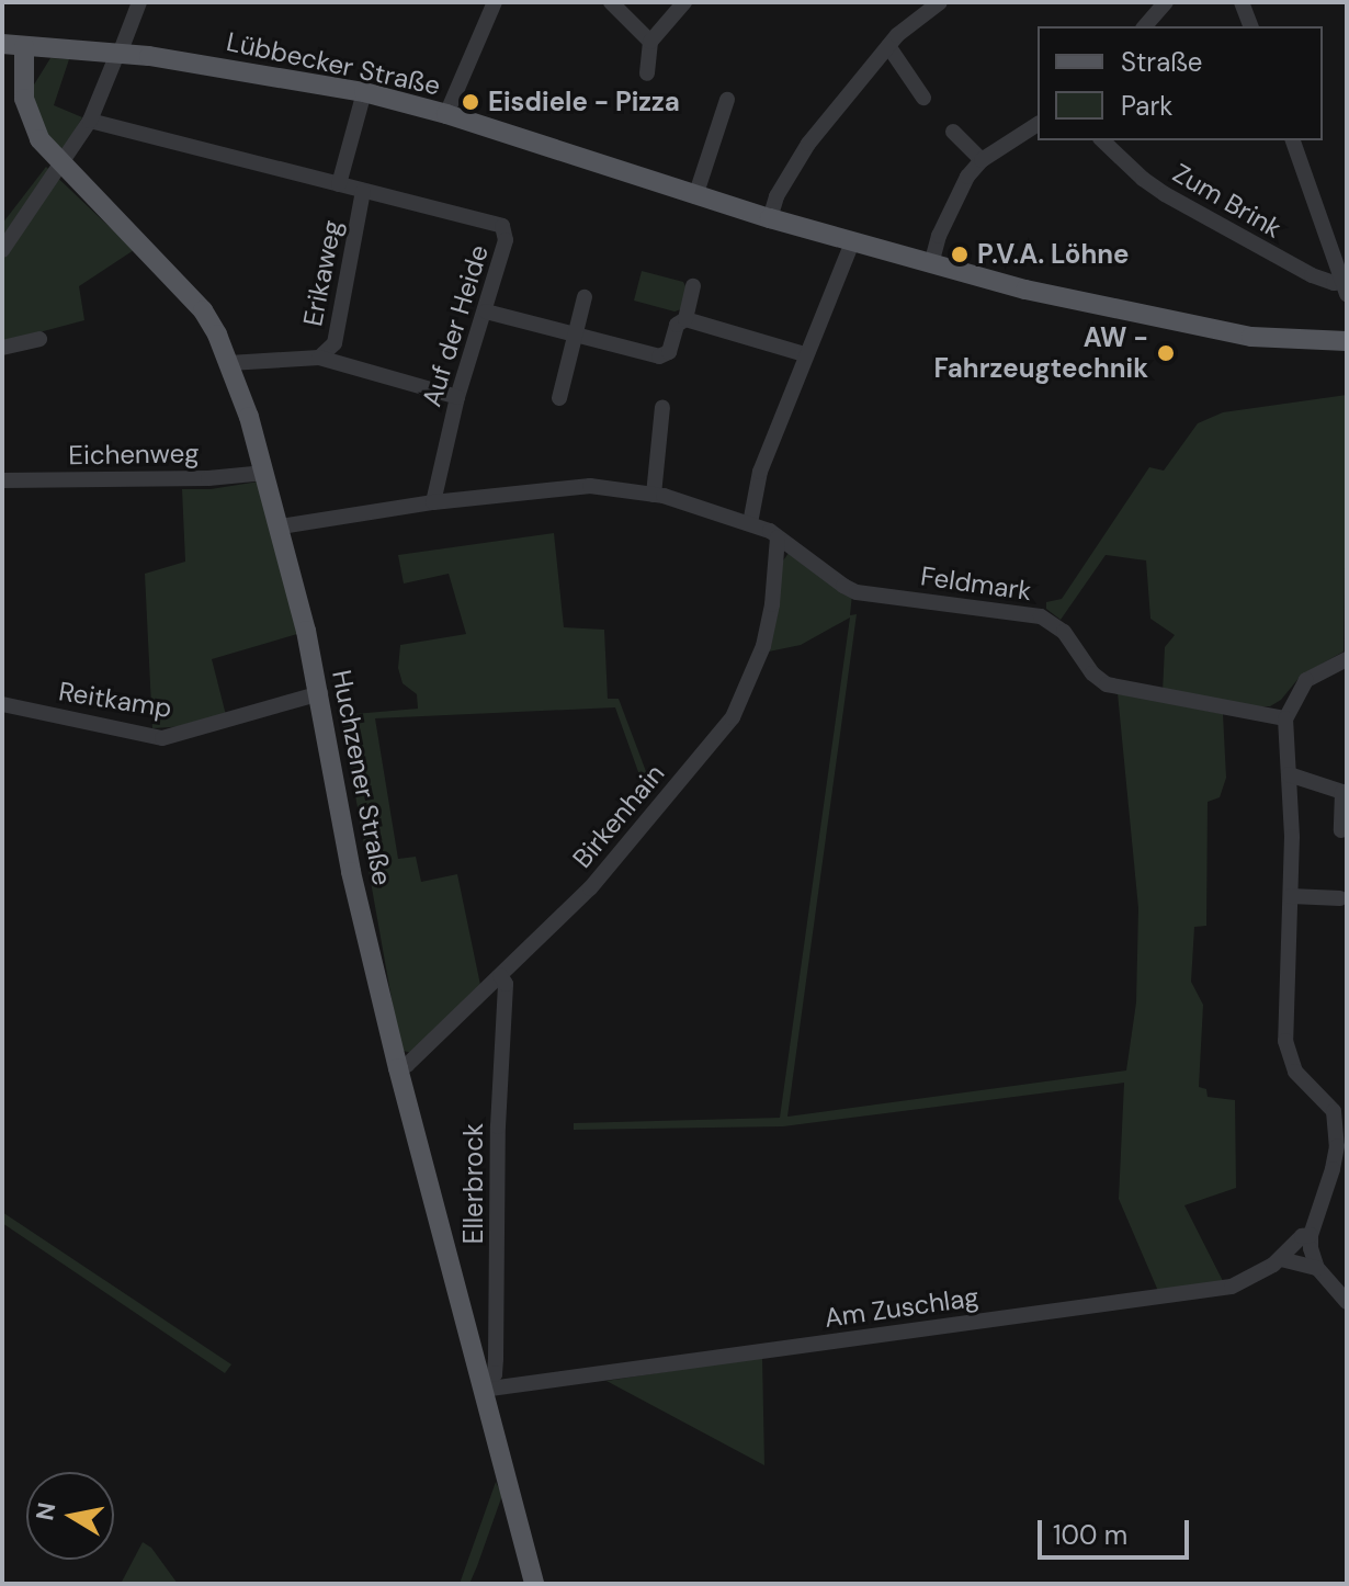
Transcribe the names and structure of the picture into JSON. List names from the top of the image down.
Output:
{
  "streets": {
    "main road": ["Lübbecker Straße", "Huchzener Straße"],
    "street": [
      "Zum Brink",
      "Erikaweg",
      "Auf der Heide",
      "Eichenweg",
      "Feldmark",
      "Reitkamp",
      "Birkenhain",
      "Ellerbrock",
      "Am Zuschlag"
    ]
  },
  "crossings": [
    ["Lübbecker Straße", "Huchzener Straße"],
    ["Erikaweg", "Auf der Heide"],
    ["Auf der Heide", "Feldmark"],
    ["Eichenweg", "Huchzener Straße"],
    ["Feldmark", "Huchzener Straße"],
    ["Feldmark", "Birkenhain"],
    ["Reitkamp", "Huchzener Straße"],
    ["Huchzener Straße", "Birkenhain"],
    ["Huchzener Straße", "Ellerbrock"],
    ["Huchzener Straße", "Am Zuschlag"],
    ["Birkenhain", "Ellerbrock"],
    ["Ellerbrock", "Am Zuschlag"]
  ],
  "places": ["Eisdiele - Pizza", "P.V.A. Löhne", "AW - Fahrzeugtechnik"],
  "legend": ["Straße", "Park"],
  "scale_bar": "100 m",
  "north": "left"
}
